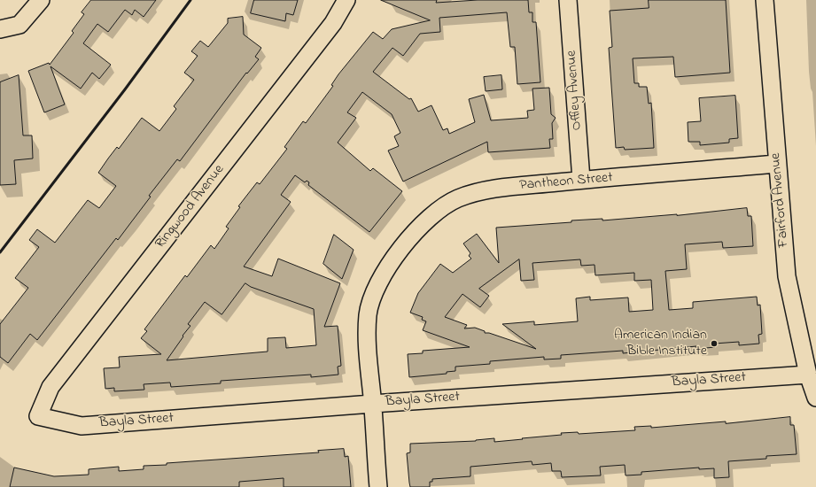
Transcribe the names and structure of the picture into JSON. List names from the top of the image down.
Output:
{
  "streets": {
    "street": [
      "Offley Avenue",
      "Pantheon Street",
      "Fairford Avenue",
      "Ringwood Avenue",
      "Bayla Street"
    ]
  },
  "crossings": [
    ["Offley Avenue", "Pantheon Street"],
    ["Pantheon Street", "Fairford Avenue"],
    ["Pantheon Street", "Bayla Street"],
    ["Fairford Avenue", "Bayla Street"],
    ["Ringwood Avenue", "Bayla Street"]
  ],
  "places": ["American Indian Bible Institute"]
}
